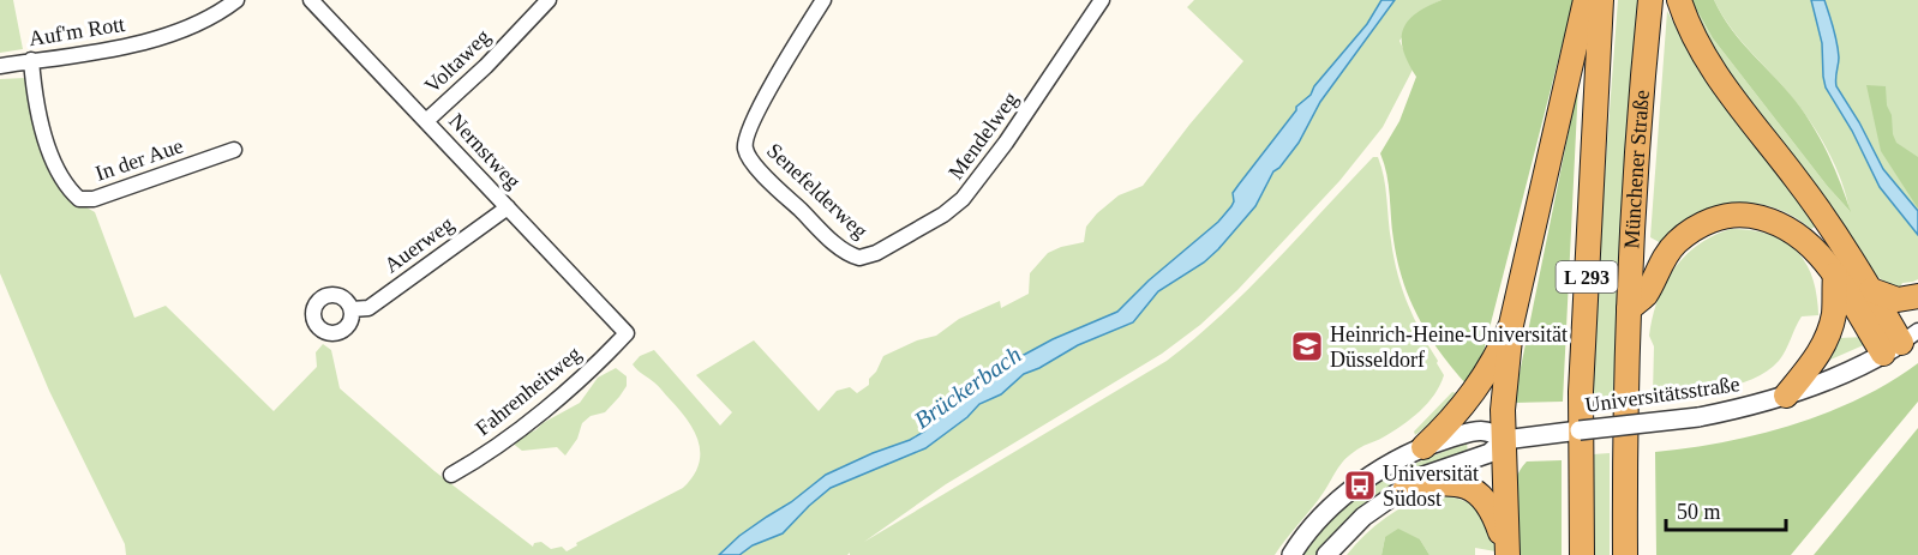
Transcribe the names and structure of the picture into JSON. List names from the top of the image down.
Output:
{
  "streets": {
    "highway": ["Münchener Straße", "L 293"],
    "street": [
      "Auf'm Rott",
      "Voltaweg",
      "Mendelweg",
      "Nernstweg",
      "In der Aue",
      "Senefelderweg",
      "Auerweg",
      "Fahrenheitweg",
      "Universitätsstraße"
    ]
  },
  "crossings": [
    ["Auf'm Rott", "In der Aue"],
    ["Voltaweg", "Nernstweg"],
    ["Mendelweg", "Senefelderweg"],
    ["Nernstweg", "Auerweg"],
    ["Nernstweg", "Fahrenheitweg"]
  ],
  "water": ["Brückerbach"],
  "places": {
    "school or university": ["Heinrich-Heine-Universität Düsseldorf"],
    "bus stop": ["Universität Südost"]
  },
  "scale_bar": "50 m"
}
